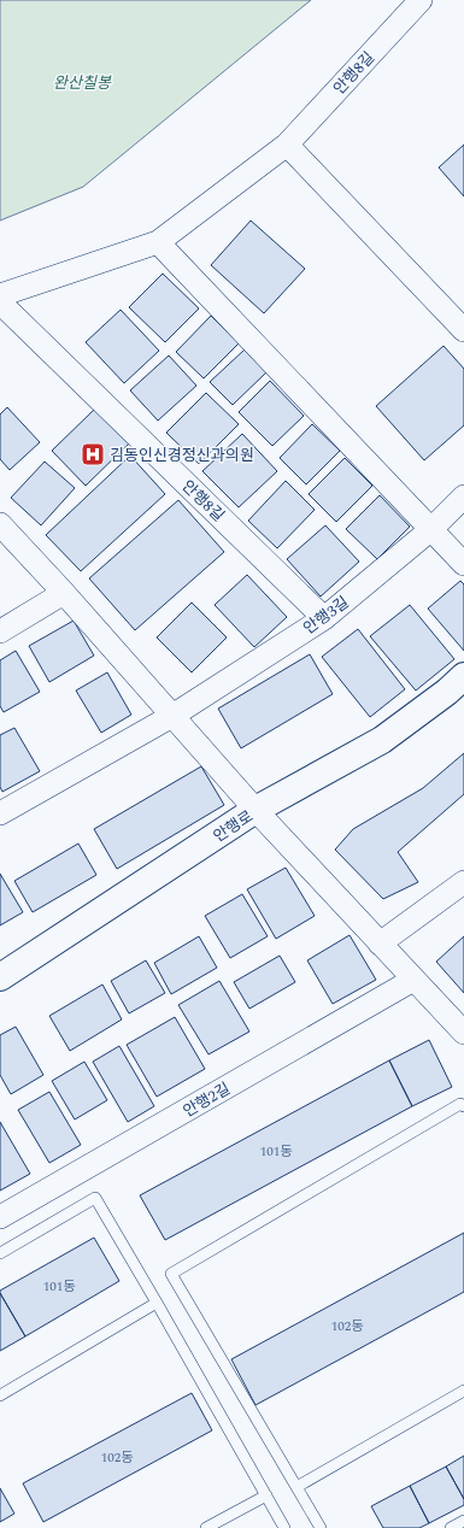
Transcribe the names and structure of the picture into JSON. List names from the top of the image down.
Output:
{
  "streets": {
    "street": [
      "안행8길",
      "안행3길",
      "안행로",
      "안행2길"
    ]
  },
  "crossings": [
    ["안행8길", "안행3길"]
  ],
  "parks": ["완산칠봉"],
  "places": {
    "hospital": ["김동인신경정신과의원"]
  },
  "house_numbers": [
    "101동",
    "101동",
    "102동",
    "102동"
  ]
}
